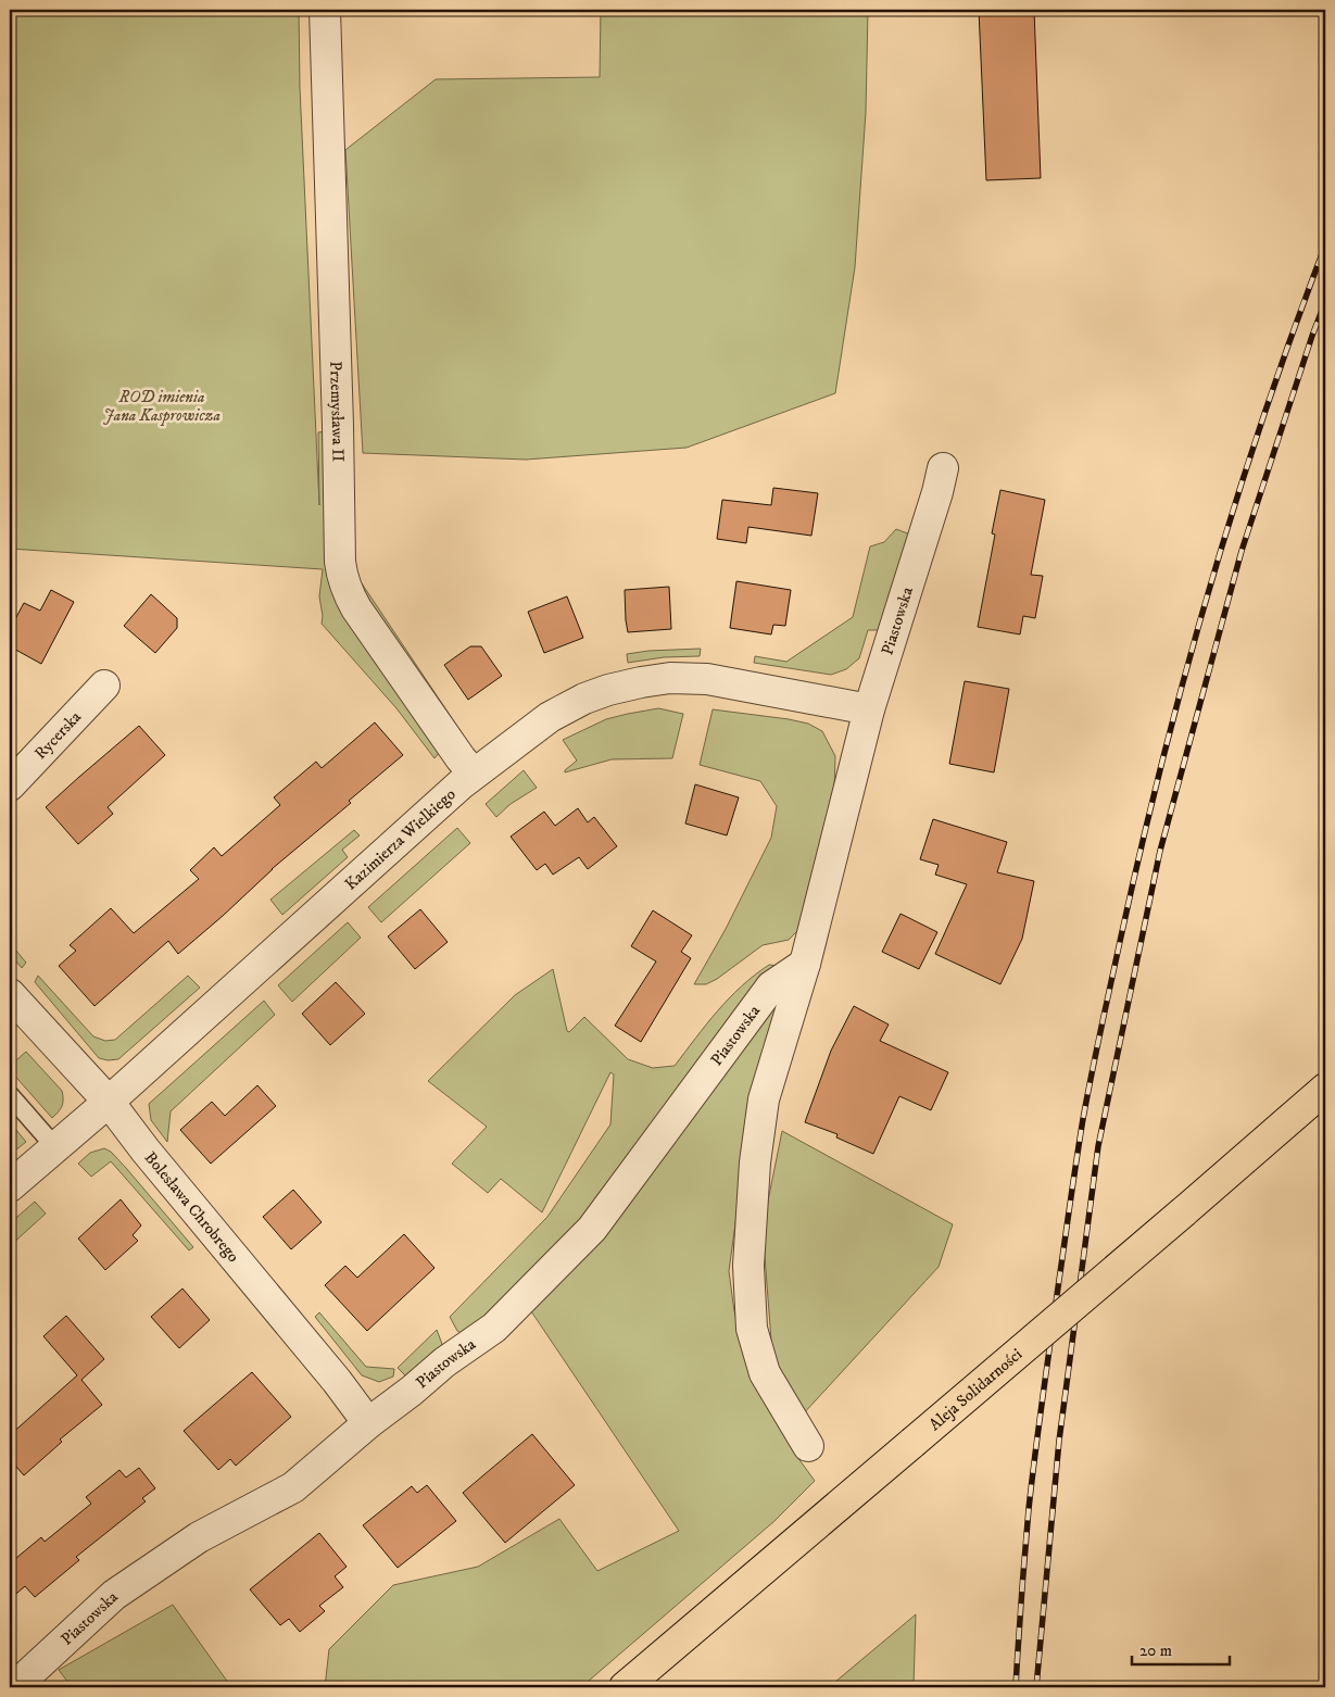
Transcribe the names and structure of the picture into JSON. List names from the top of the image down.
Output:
{
  "streets": {
    "main road": ["Aleja Solidarności"],
    "street": [
      "Przemysława II",
      "Piastowska",
      "Rycerska",
      "Kazimierza Wielkiego",
      "Bolesława Chrobrego"
    ]
  },
  "crossings": [
    ["Przemysława II", "Kazimierza Wielkiego"],
    ["Piastowska", "Kazimierza Wielkiego"],
    ["Piastowska", "Bolesława Chrobrego"],
    ["Kazimierza Wielkiego", "Bolesława Chrobrego"]
  ],
  "parks": ["ROD imienia Jana Kasprowicza"],
  "scale_bar": "20 m"
}
